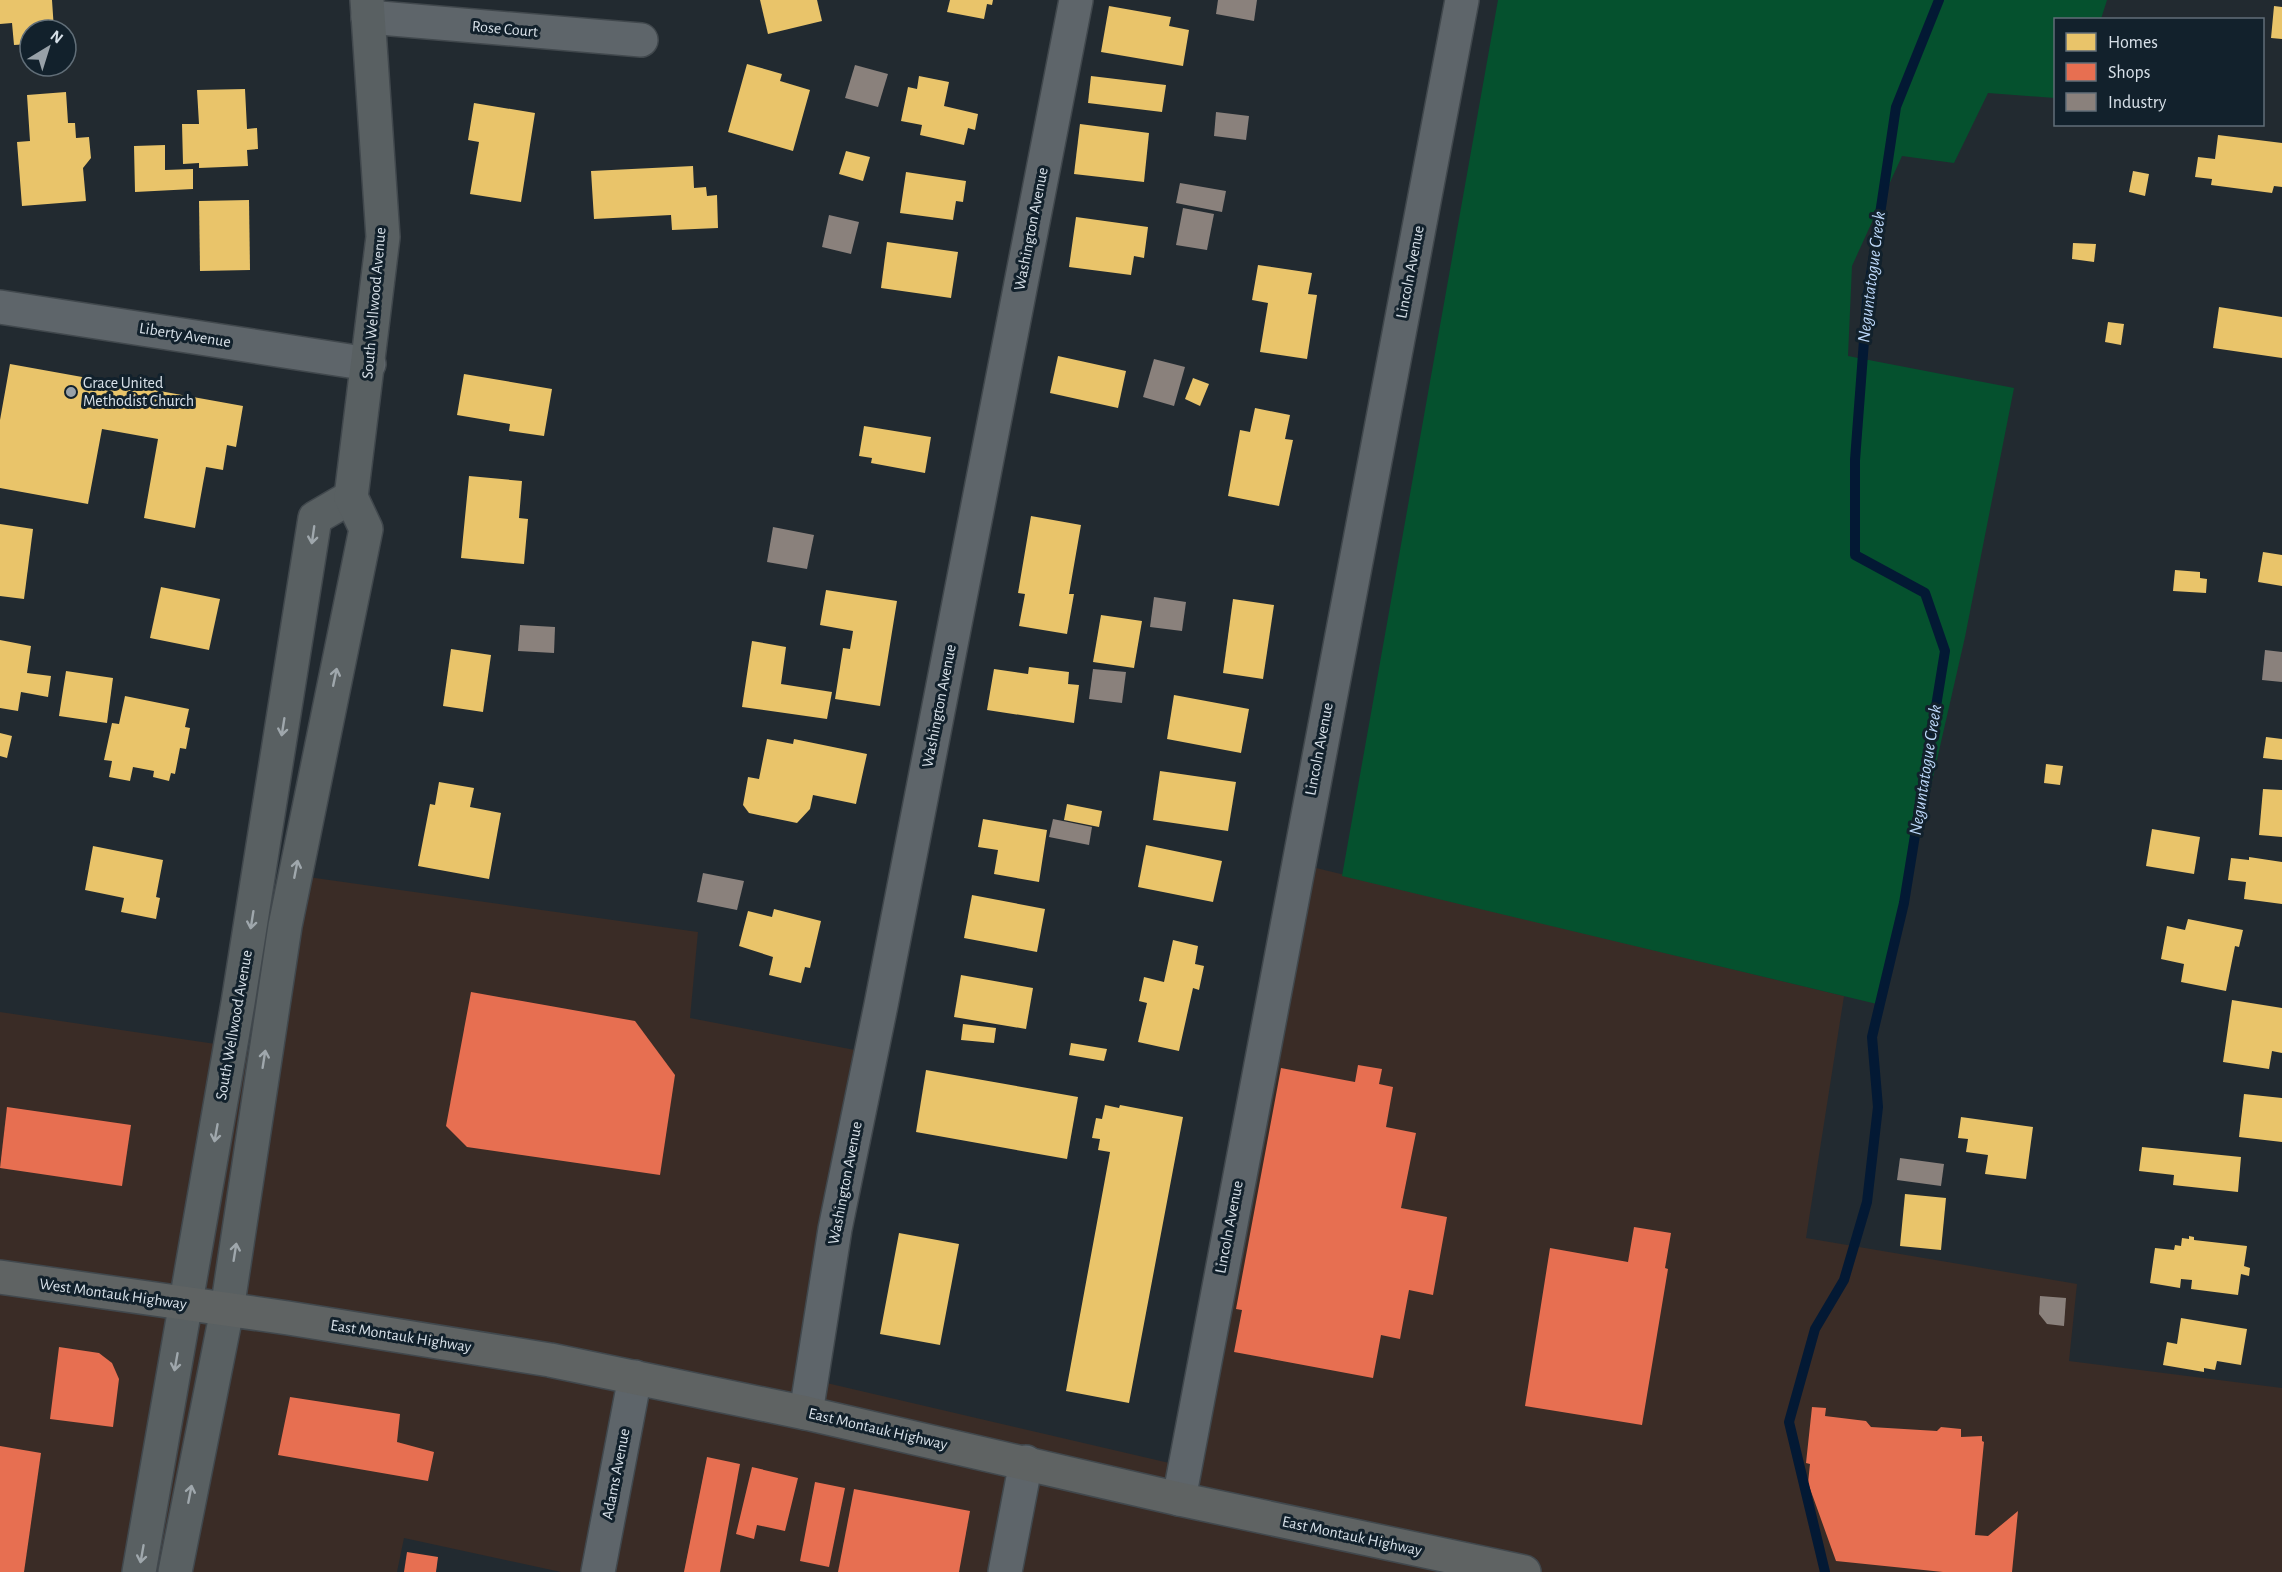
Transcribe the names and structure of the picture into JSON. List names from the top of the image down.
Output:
{
  "streets": {
    "main road": ["South Wellwood Avenue", "West Montauk Highway", "East Montauk Highway"],
    "street": [
      "Rose Court",
      "Washington Avenue",
      "Lincoln Avenue",
      "Liberty Avenue",
      "Adams Avenue"
    ]
  },
  "crossings": [
    ["Rose Court", "South Wellwood Avenue"],
    ["Washington Avenue", "East Montauk Highway"],
    ["Lincoln Avenue", "East Montauk Highway"],
    ["South Wellwood Avenue", "Liberty Avenue"],
    ["South Wellwood Avenue", "West Montauk Highway"],
    ["South Wellwood Avenue", "East Montauk Highway"],
    ["West Montauk Highway", "East Montauk Highway"],
    ["East Montauk Highway", "Adams Avenue"]
  ],
  "water": ["Neguntatogue Creek"],
  "places": ["Grace United Methodist Church"],
  "legend": ["Homes", "Shops", "Industry"],
  "north": "top right"
}
